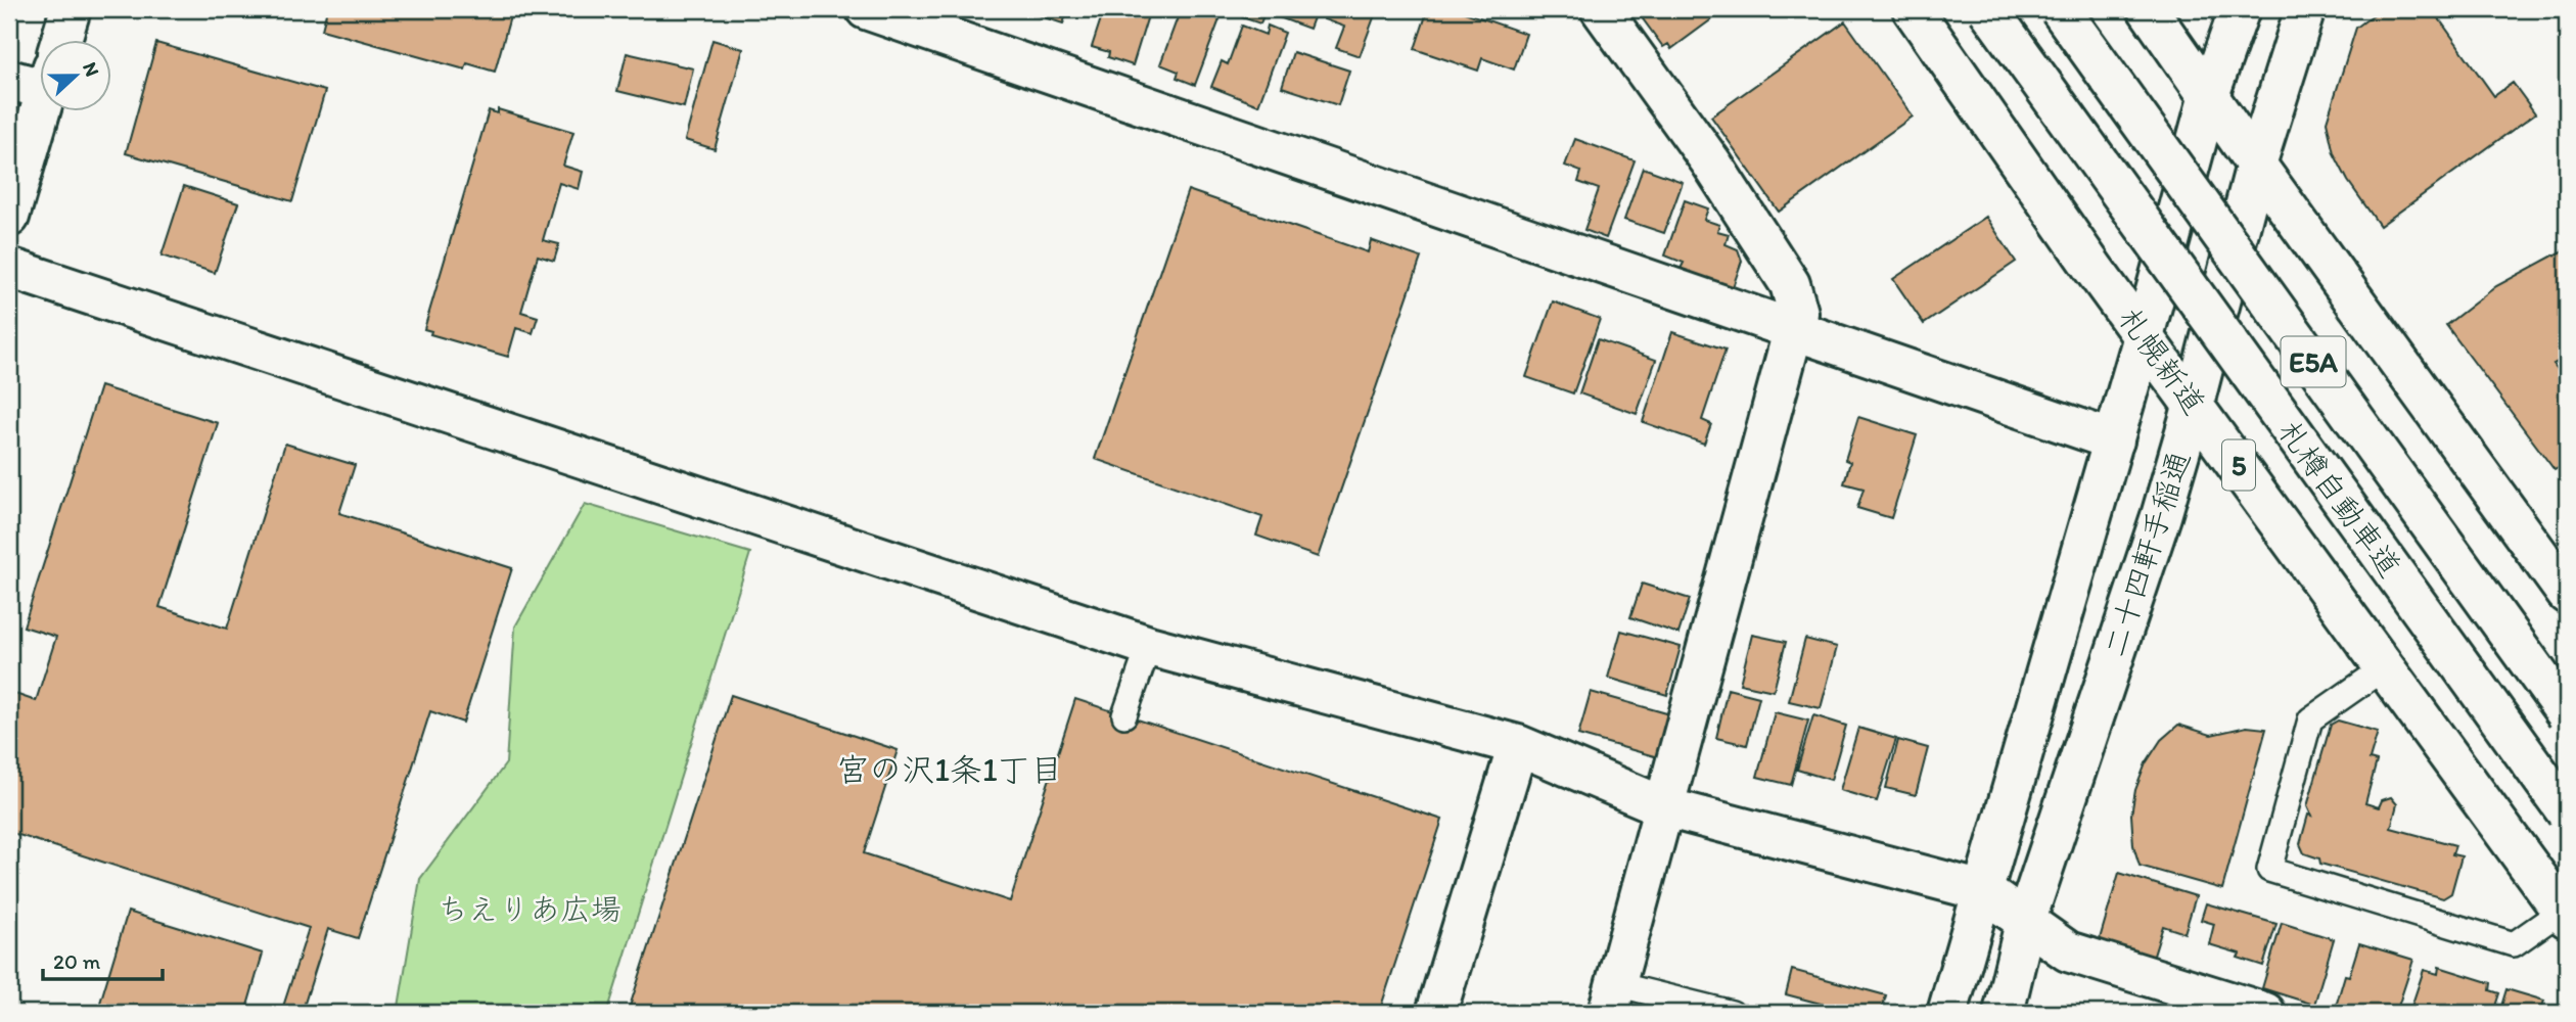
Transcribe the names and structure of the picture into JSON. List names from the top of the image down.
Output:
{
  "streets": {
    "main road": [
      "札幌新道",
      "E5A",
      "5",
      "札樽自動車道",
      "二十四軒手稲通"
    ]
  },
  "crossings": [
    ["札幌新道", "二十四軒手稲通"]
  ],
  "districts": ["宮の沢1条1丁目"],
  "parks": ["ちえりあ広場"],
  "scale_bar": "20 m",
  "north": "right"
}
